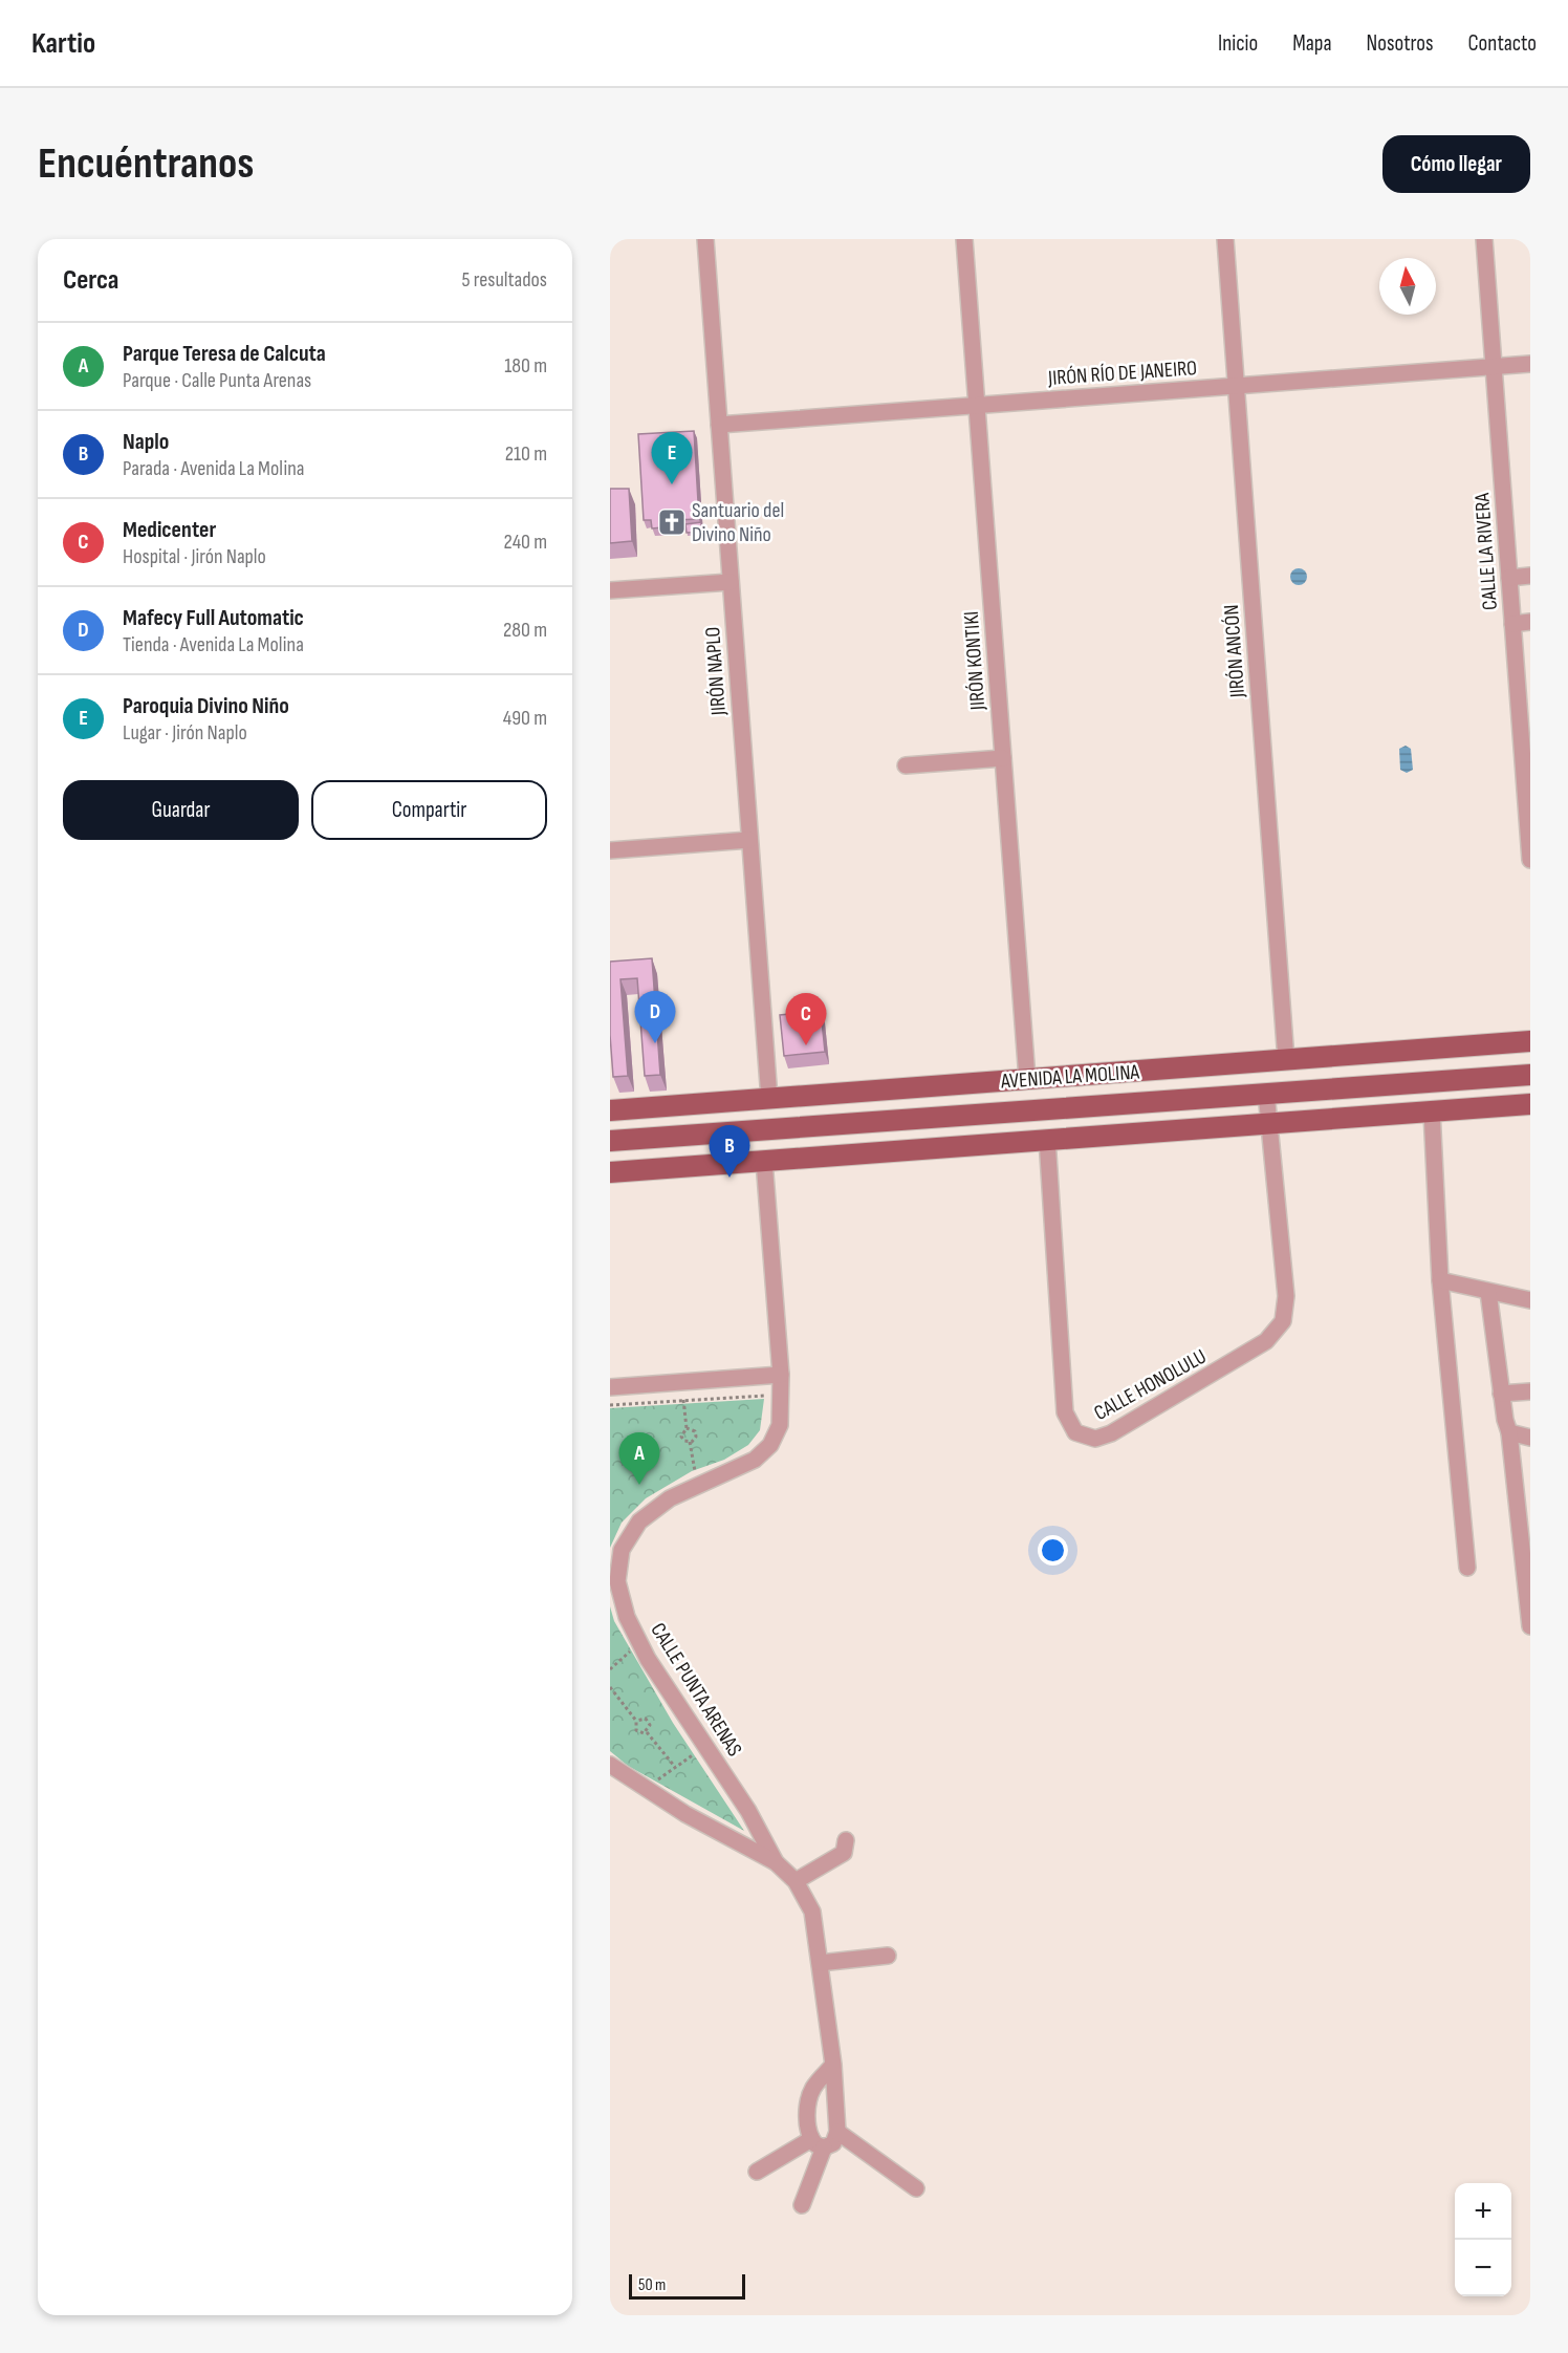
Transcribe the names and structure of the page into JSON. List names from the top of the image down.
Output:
{
  "streets": {
    "main road": ["AVENIDA LA MOLINA"],
    "street": [
      "JIRÓN RÍO DE JANEIRO",
      "CALLE LA RIVERA",
      "JIRÓN ANCÓN",
      "JIRÓN KONTIKI",
      "JIRÓN NAPLO",
      "CALLE HONOLULU",
      "CALLE PUNTA ARENAS"
    ]
  },
  "crossings": [
    ["JIRÓN RÍO DE JANEIRO", "CALLE LA RIVERA"],
    ["JIRÓN RÍO DE JANEIRO", "JIRÓN ANCÓN"],
    ["JIRÓN RÍO DE JANEIRO", "JIRÓN KONTIKI"],
    ["JIRÓN RÍO DE JANEIRO", "JIRÓN NAPLO"],
    ["JIRÓN ANCÓN", "AVENIDA LA MOLINA"],
    ["JIRÓN KONTIKI", "AVENIDA LA MOLINA"],
    ["JIRÓN NAPLO", "AVENIDA LA MOLINA"],
    ["AVENIDA LA MOLINA", "CALLE HONOLULU"]
  ],
  "places": {
    "church": ["Santuario del Divino Niño"]
  },
  "scale_bar": "50 m",
  "north": "top",
  "page": {
    "header": "Kartio",
    "nav": [
      "Inicio",
      "Mapa",
      "Nosotros",
      "Contacto"
    ],
    "buttons": [
      "Cómo llegar",
      ["Guardar", "Compartir"]
    ],
    "title": "Encuéntranos",
    "heading": ["Cerca", "5 resultados"],
    "list": [
      {
        "mark": "A",
        "name": "Parque Teresa de Calcuta",
        "note": "Parque · Calle Punta Arenas",
        "value": "180 m"
      },
      {
        "mark": "B",
        "name": "Naplo",
        "note": "Parada · Avenida La Molina",
        "value": "210 m"
      },
      {
        "mark": "C",
        "name": "Medicenter",
        "note": "Hospital · Jirón Naplo",
        "value": "240 m"
      },
      {
        "mark": "D",
        "name": "Mafecy Full Automatic",
        "note": "Tienda · Avenida La Molina",
        "value": "280 m"
      },
      {
        "mark": "E",
        "name": "Paroquia Divino Niño",
        "note": "Lugar · Jirón Naplo",
        "value": "490 m"
      }
    ],
    "pins": [
      "E",
      "D",
      "C",
      "B",
      "A"
    ],
    "map_buttons": ["+", "−"],
    "scale": "50 m"
  }
}
